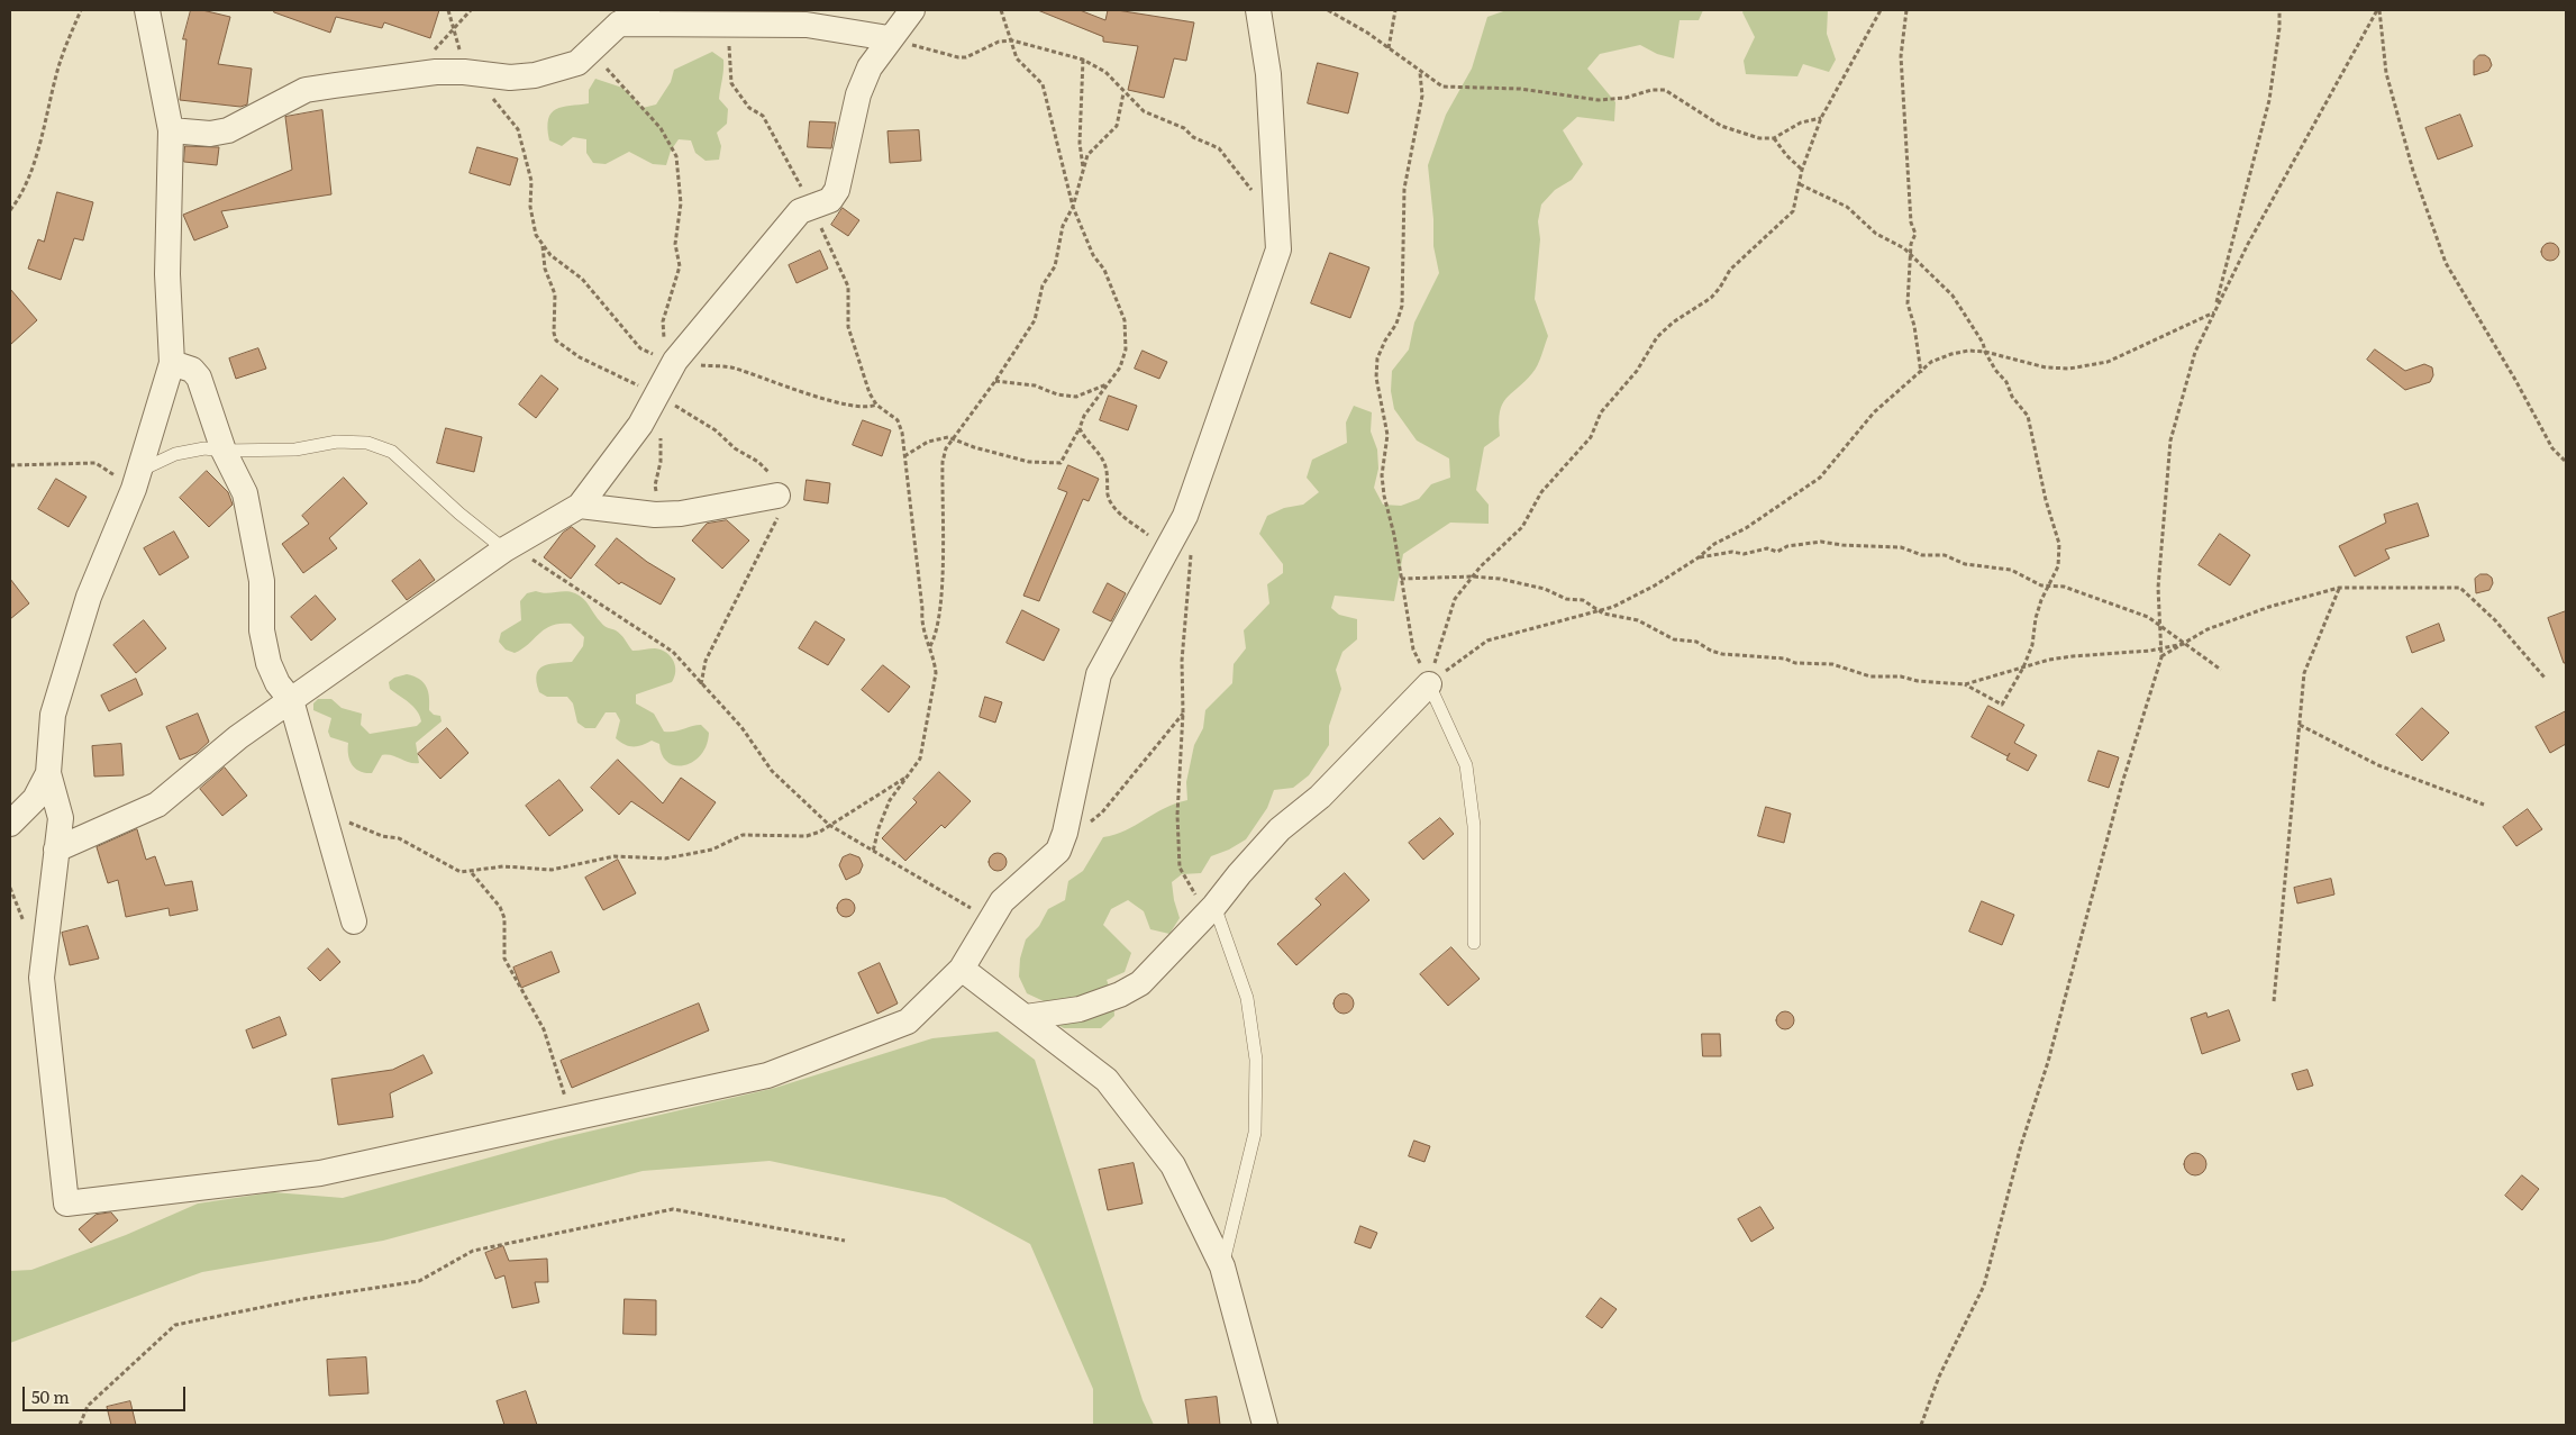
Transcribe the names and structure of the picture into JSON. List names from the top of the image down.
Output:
{
  "scale_bar": "50 m"
}
